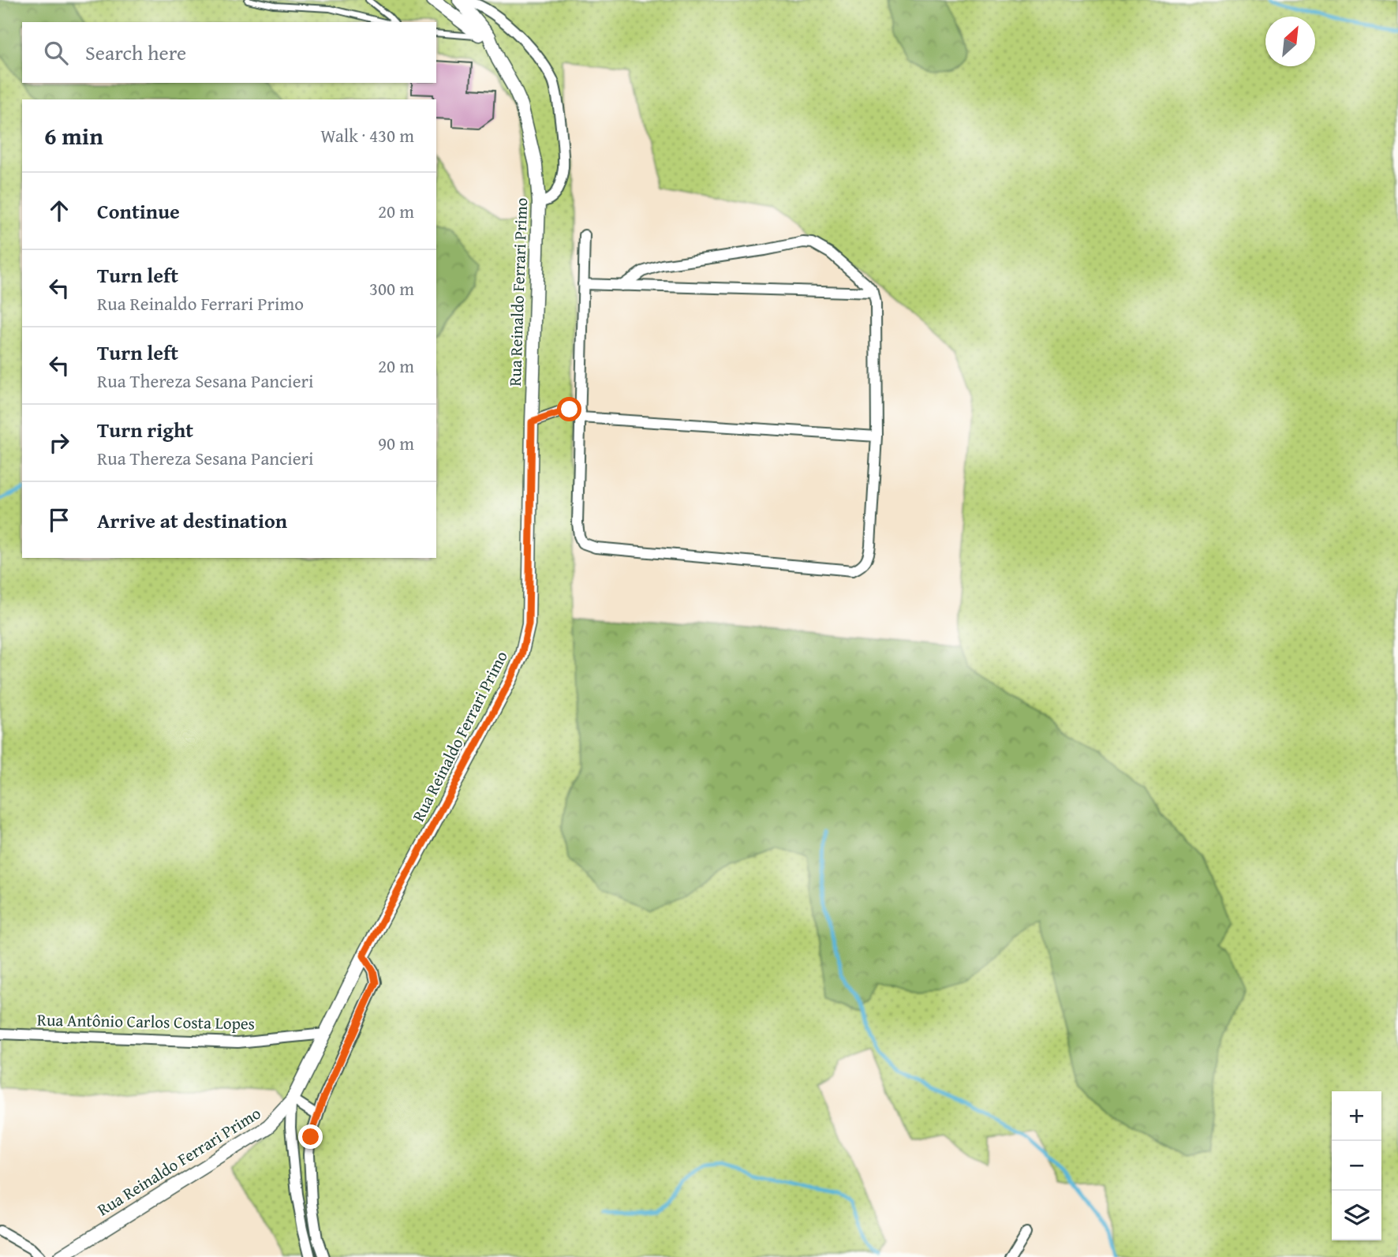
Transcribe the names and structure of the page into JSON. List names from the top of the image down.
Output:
{
  "streets": {
    "street": ["Rua Reinaldo Ferrari Primo", "Rua Antônio Carlos Costa Lopes"]
  },
  "crossings": [
    ["Rua Reinaldo Ferrari Primo", "Rua Antônio Carlos Costa Lopes"]
  ],
  "north": "top right",
  "page": {
    "search": "Search here",
    "heading": ["6 min", "Walk · 430 m"],
    "list": [
      ["Continue", "20 m"],
      ["Turn left", "Rua Reinaldo Ferrari Primo", "300 m"],
      ["Turn left", "Rua Thereza Sesana Pancieri", "20 m"],
      ["Turn right", "Rua Thereza Sesana Pancieri", "90 m"],
      "Arrive at destination"
    ],
    "map_buttons": ["+", "−"]
  }
}
